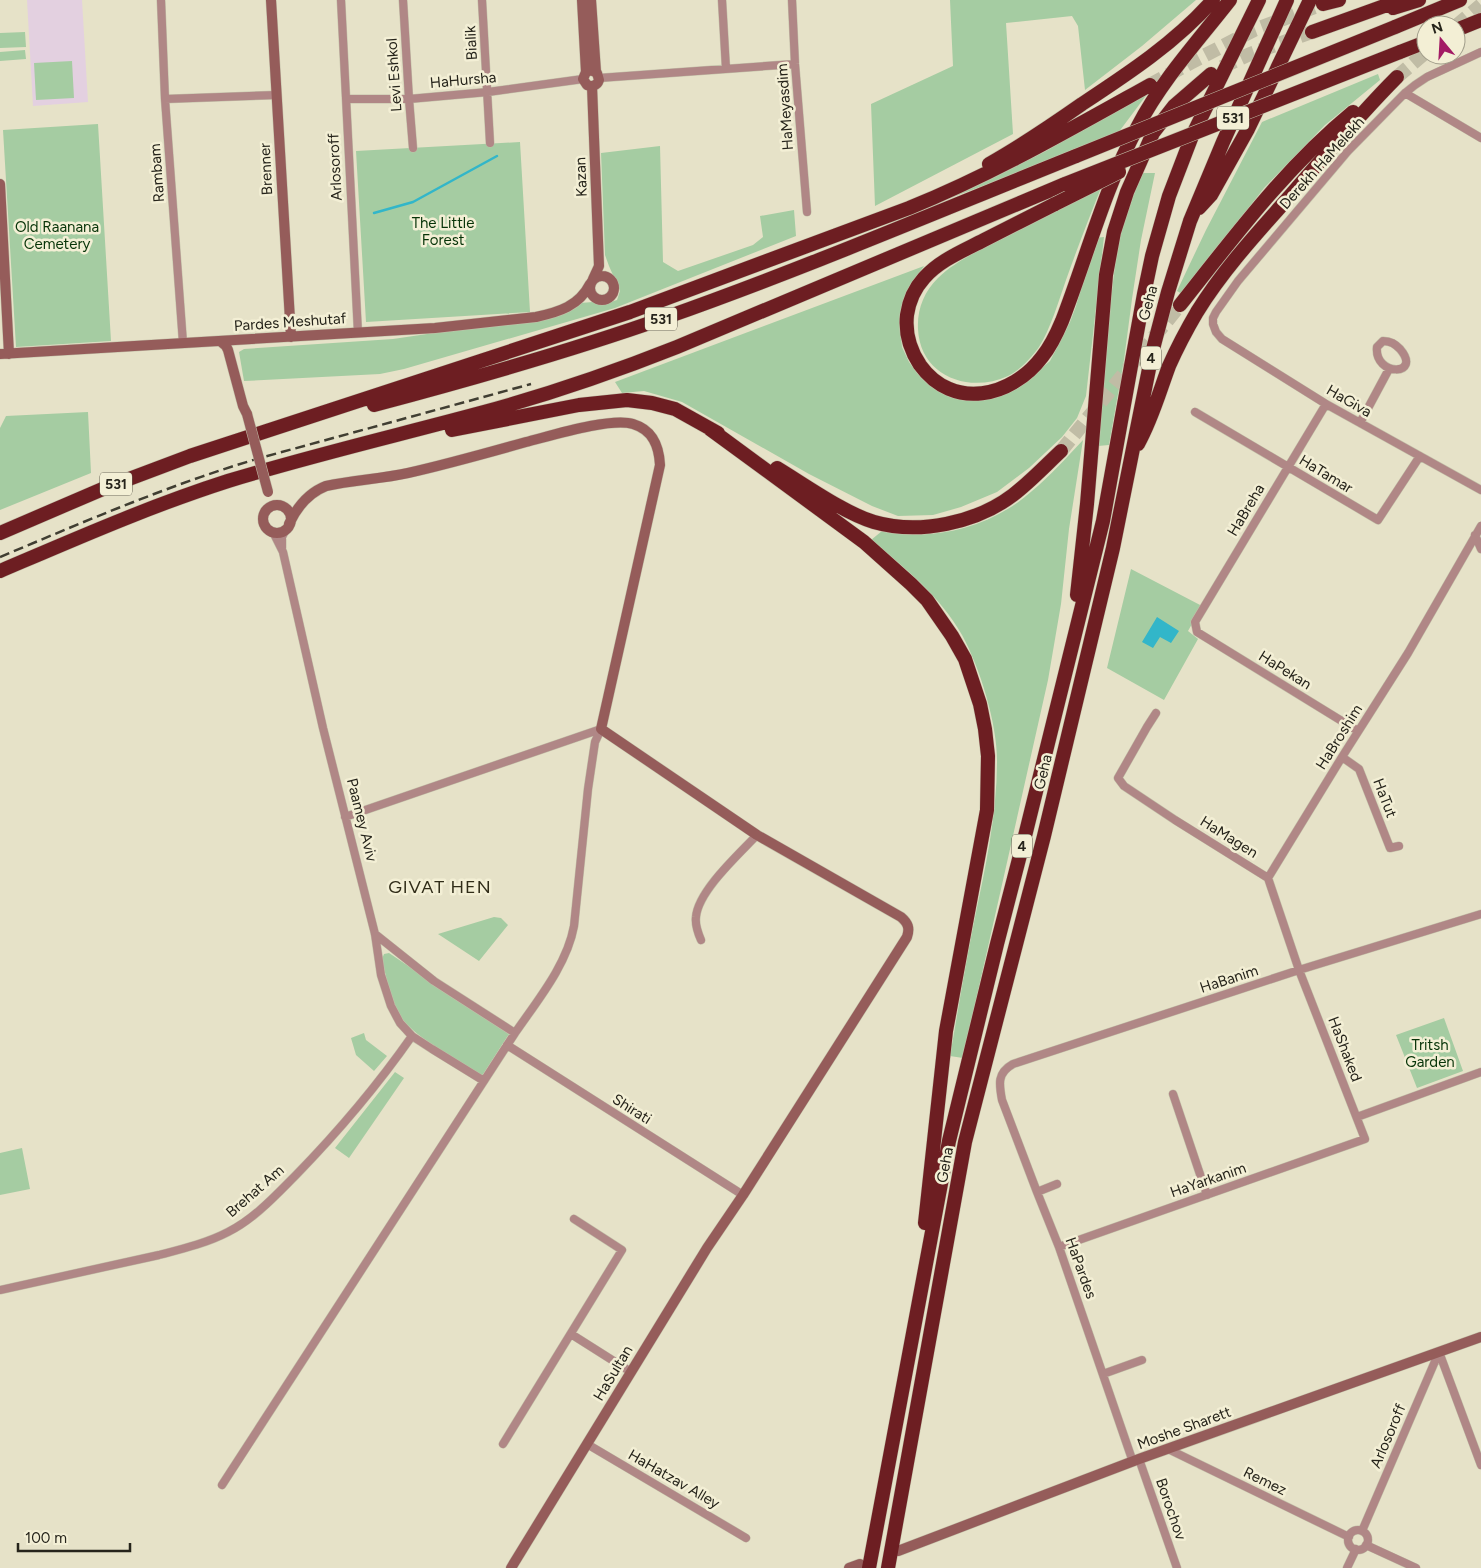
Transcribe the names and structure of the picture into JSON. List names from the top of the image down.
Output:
{
  "streets": {
    "highway": ["531", "Geha", "4"],
    "street": [
      "Bialik",
      "Levi Eshkol",
      "HaHursha",
      "HaMeyasdim",
      "Derekh HaMelekh",
      "Arlosoroff",
      "Brenner",
      "Rambam",
      "Kazan",
      "Pardes Meshutaf",
      "HaGiva",
      "HaTamar",
      "HaBreha",
      "HaPekan",
      "HaBroshim",
      "HaTut",
      "Paamey Aviv",
      "HaMagen",
      "HaBanim",
      "HaShaked",
      "Shirati",
      "HaYarkanim",
      "Brehat Am",
      "HaPardes",
      "HaSultan",
      "Moshe Sharett",
      "HaHatzav Alley",
      "Remez",
      "Borochov"
    ]
  },
  "crossings": [
    ["Bialik", "HaHursha"],
    ["Levi Eshkol", "HaHursha"],
    ["HaHursha", "HaMeyasdim"],
    ["HaHursha", "Arlosoroff"],
    ["HaHursha", "Kazan"],
    ["Derekh HaMelekh", "HaGiva"],
    ["Arlosoroff", "Pardes Meshutaf"],
    ["Arlosoroff", "Moshe Sharett"],
    ["Arlosoroff", "Remez"],
    ["Brenner", "Pardes Meshutaf"],
    ["Rambam", "Pardes Meshutaf"],
    ["Kazan", "Pardes Meshutaf"],
    ["HaGiva", "HaTamar"],
    ["HaGiva", "HaBreha"],
    ["HaTamar", "HaBreha"],
    ["HaBreha", "HaPekan"],
    ["HaPekan", "HaBroshim"],
    ["HaBroshim", "HaTut"],
    ["HaBroshim", "HaMagen"],
    ["Paamey Aviv", "Brehat Am"],
    ["HaBanim", "HaShaked"],
    ["HaBanim", "HaPardes"],
    ["HaShaked", "HaYarkanim"],
    ["Shirati", "HaSultan"],
    ["HaYarkanim", "HaPardes"],
    ["HaPardes", "Moshe Sharett"],
    ["HaPardes", "Borochov"],
    ["HaSultan", "HaHatzav Alley"],
    ["Moshe Sharett", "Remez"],
    ["Moshe Sharett", "Borochov"]
  ],
  "districts": ["GIVAT HEN"],
  "parks": ["The Little Forest", "Old Raanana Cemetery", "Tritsh Garden"],
  "scale_bar": "100 m",
  "north": "top"
}
